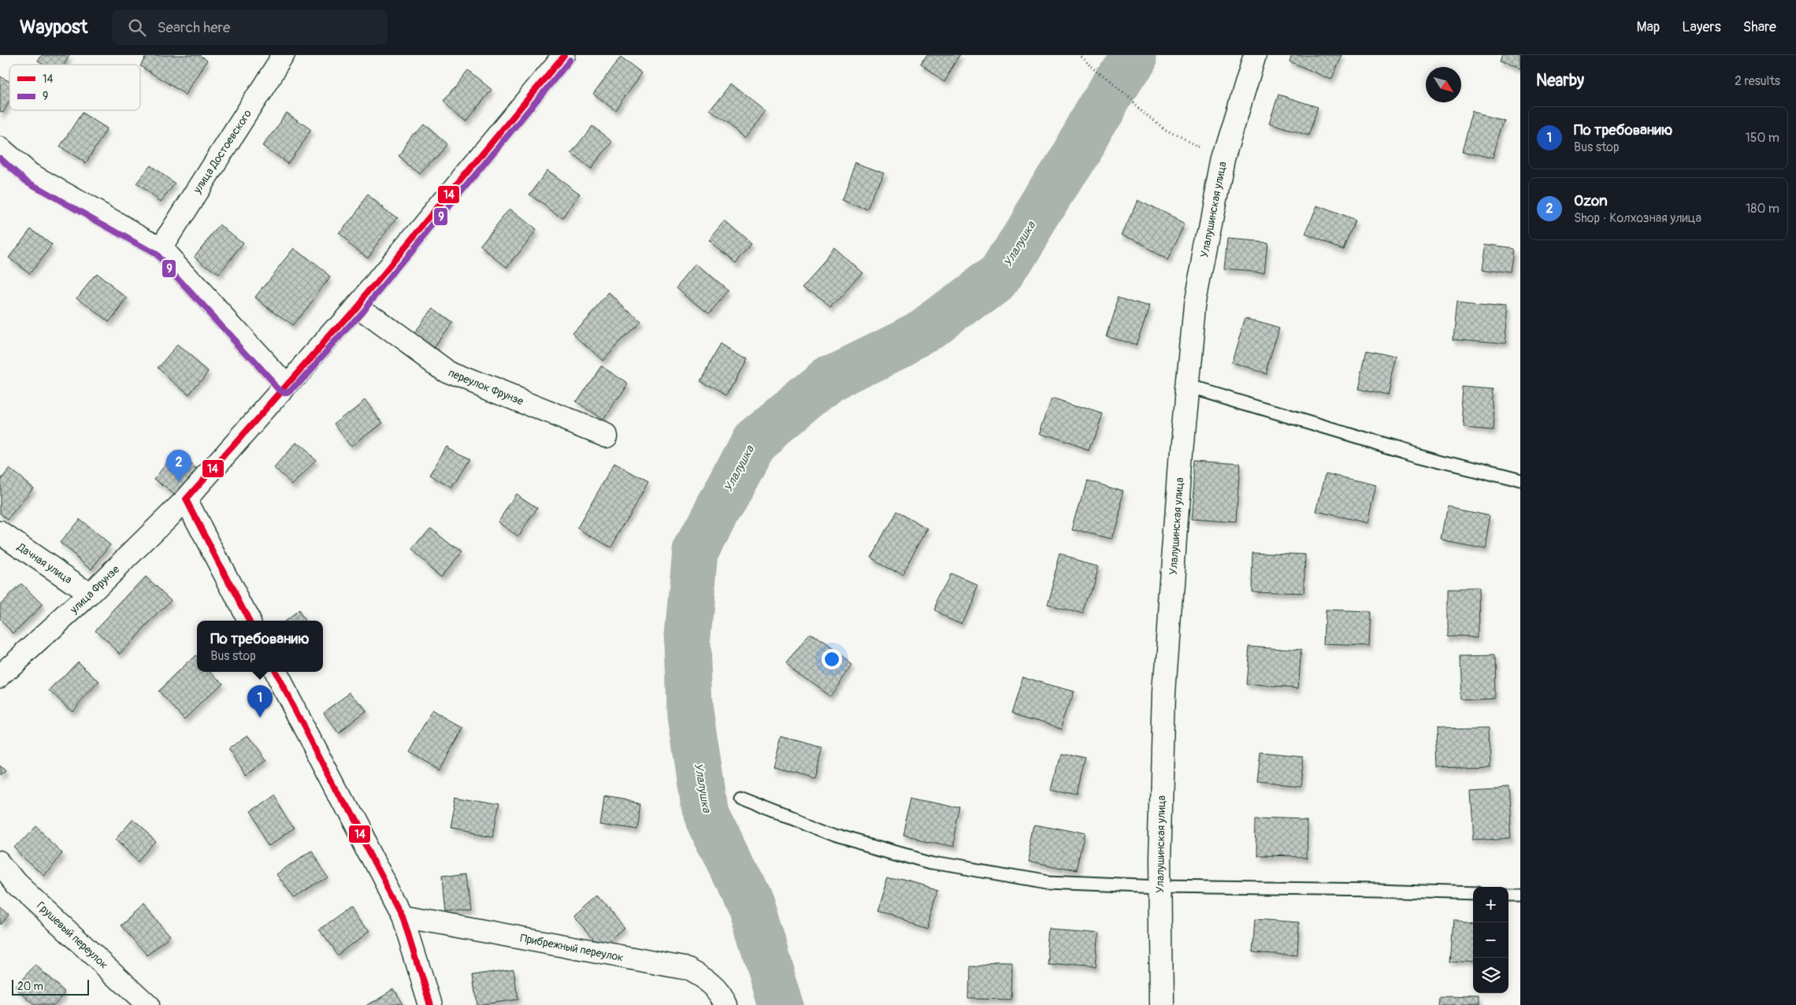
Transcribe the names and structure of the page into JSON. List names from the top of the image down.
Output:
{
  "streets": {
    "street": [
      "улица Достоевского",
      "Улалушинская улица",
      "переулок Фрунзе",
      "Дачная улица",
      "улица Фрунзе",
      "Грушевый переулок",
      "Прибрежный переулок"
    ]
  },
  "crossings": [
    ["Дачная улица", "улица Фрунзе"]
  ],
  "water": ["Улалушка"],
  "lines": ["transit line 14", "transit line 9"],
  "legend": ["14", "9"],
  "scale_bar": "20 m",
  "north": "bottom right",
  "page": {
    "header": "Waypost",
    "search": "Search here",
    "nav": ["Map", "Layers", "Share"],
    "heading": ["Nearby", "2 results"],
    "list": [
      {
        "mark": "1",
        "name": "По требованию",
        "note": "Bus stop",
        "value": "150 m"
      },
      {
        "mark": "2",
        "name": "Ozon",
        "note": "Shop · Колхозная улица",
        "value": "180 m"
      }
    ],
    "pins": ["2", "1"],
    "popup": ["По требованию", "Bus stop"],
    "map_buttons": ["+", "−"],
    "scale": "20 m"
  }
}
